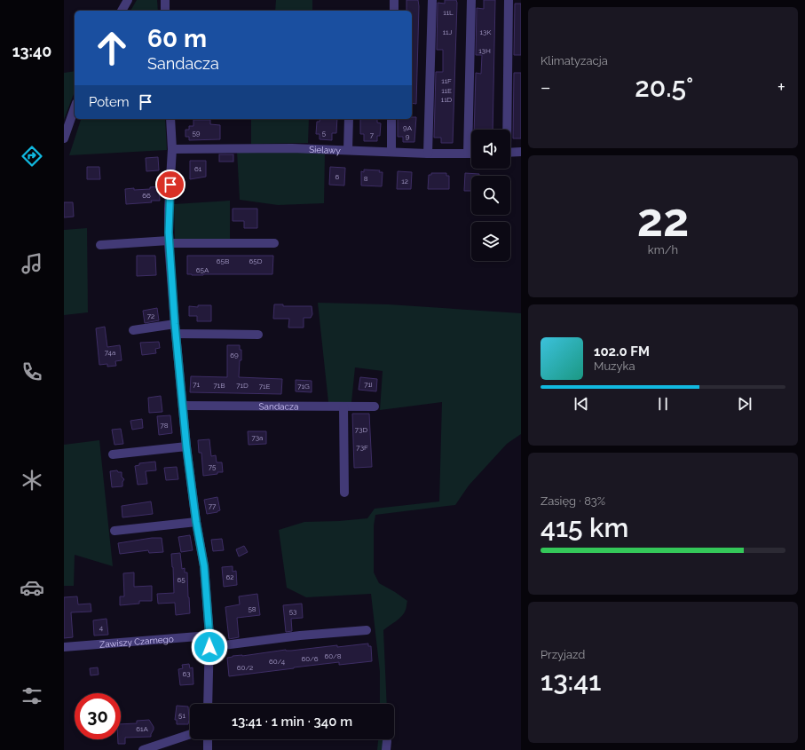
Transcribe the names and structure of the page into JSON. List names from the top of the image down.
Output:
{
  "streets": {
    "street": ["Sielawy", "Sandacza", "Zawiszy Czarnego"]
  },
  "house_numbers": [
    "11L",
    "11J",
    "13K",
    "13H",
    "11F",
    "11E",
    "11D",
    "9A",
    "59",
    "5",
    "7",
    "9",
    "61",
    "6",
    "8",
    "12",
    "66",
    "65B",
    "65D",
    "65A",
    "72",
    "74a",
    "69",
    "71",
    "71I",
    "71B",
    "71D",
    "71E",
    "71G",
    "78",
    "73D",
    "73a",
    "73F",
    "75",
    "77",
    "62",
    "65",
    "58",
    "53",
    "4",
    "60/8",
    "60/6",
    "60/4",
    "60/2",
    "63",
    "51",
    "61A"
  ],
  "page": {
    "tabs": "13:40",
    "tile": [
      "Klimatyzacja",
      ["22", "km/h"],
      ["Zasięg · 83%", "415 km"],
      ["Przyjazd", "13:41"]
    ],
    "turn": ["60 m", "Sandacza"],
    "heat": ["−", "20.5°", "+"],
    "then": "Potem",
    "song": ["102.0 FM", "Muzyka"],
    "limit": "30",
    "trip": "13:41 · 1 min · 340 m"
  }
}
